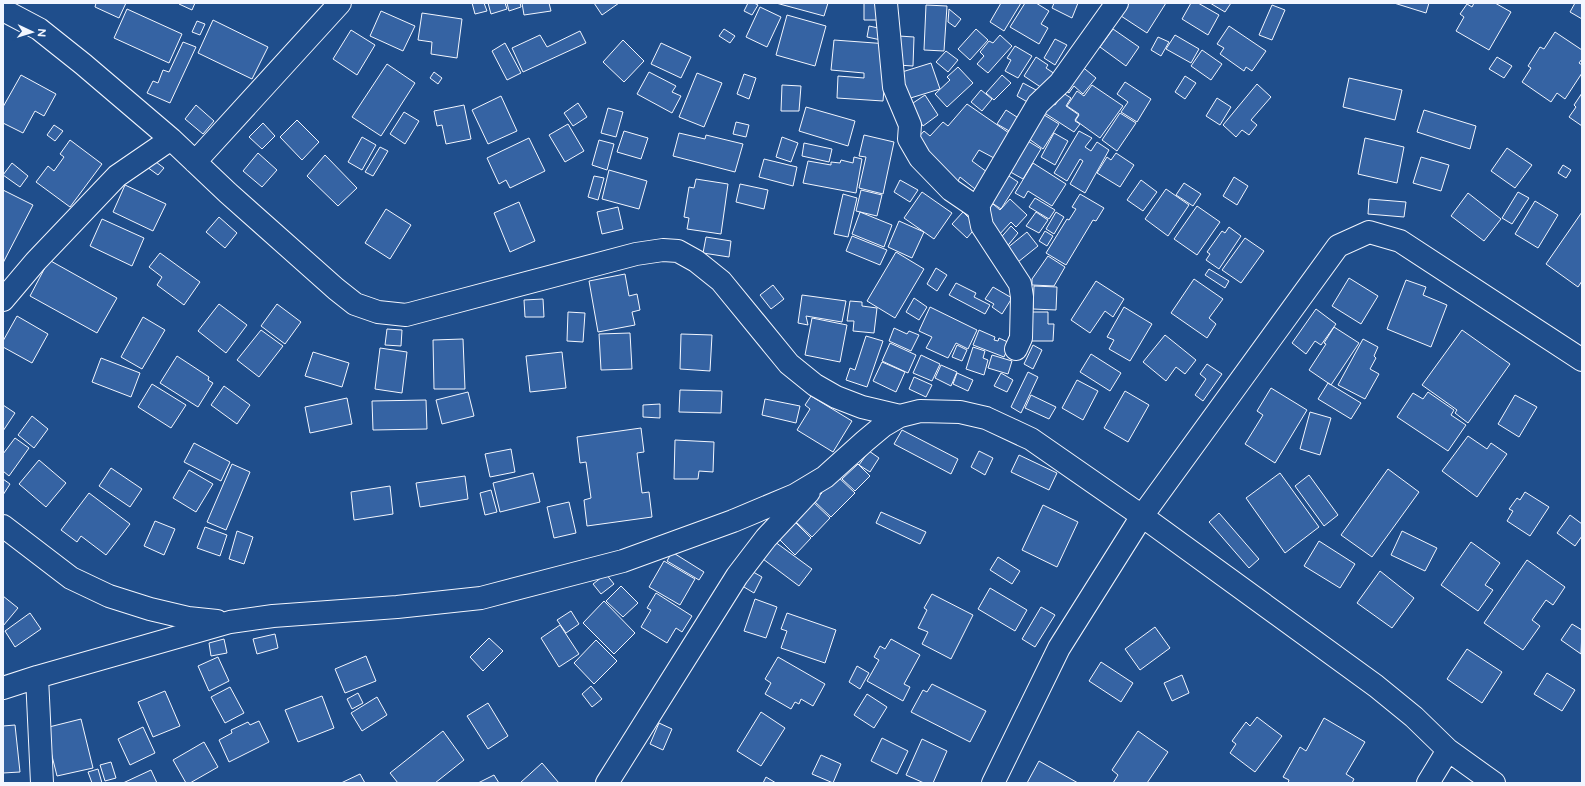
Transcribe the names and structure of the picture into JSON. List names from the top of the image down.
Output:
{
  "north": "right"
}
